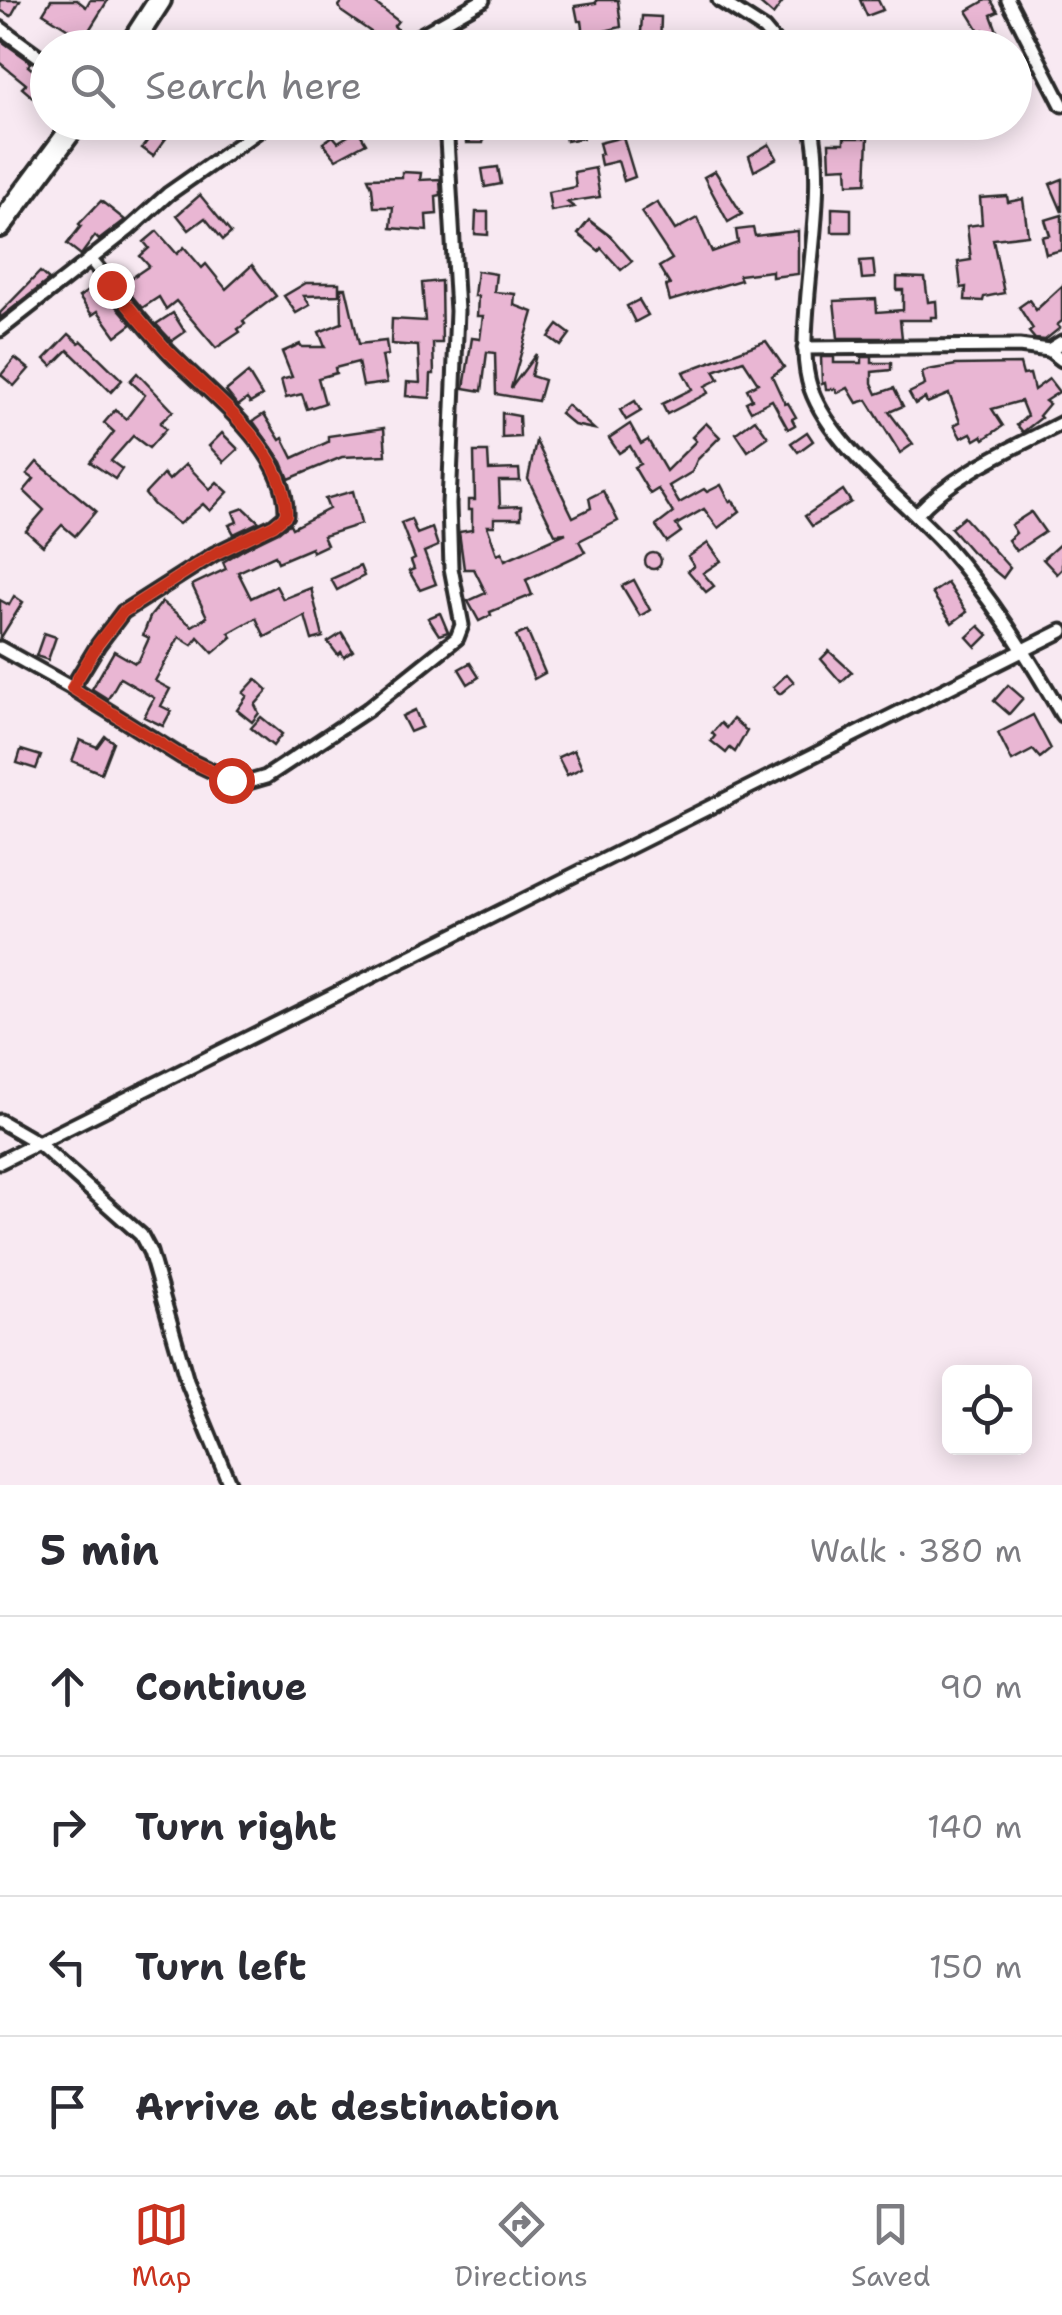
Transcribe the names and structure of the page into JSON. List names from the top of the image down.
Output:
{
  "page": {
    "search": "Search here",
    "heading": ["5 min", "Walk · 380 m"],
    "list": [
      ["Continue", "90 m"],
      ["Turn right", "140 m"],
      ["Turn left", "150 m"],
      "Arrive at destination"
    ],
    "nav": ["Map", "Directions", "Saved"]
  }
}
